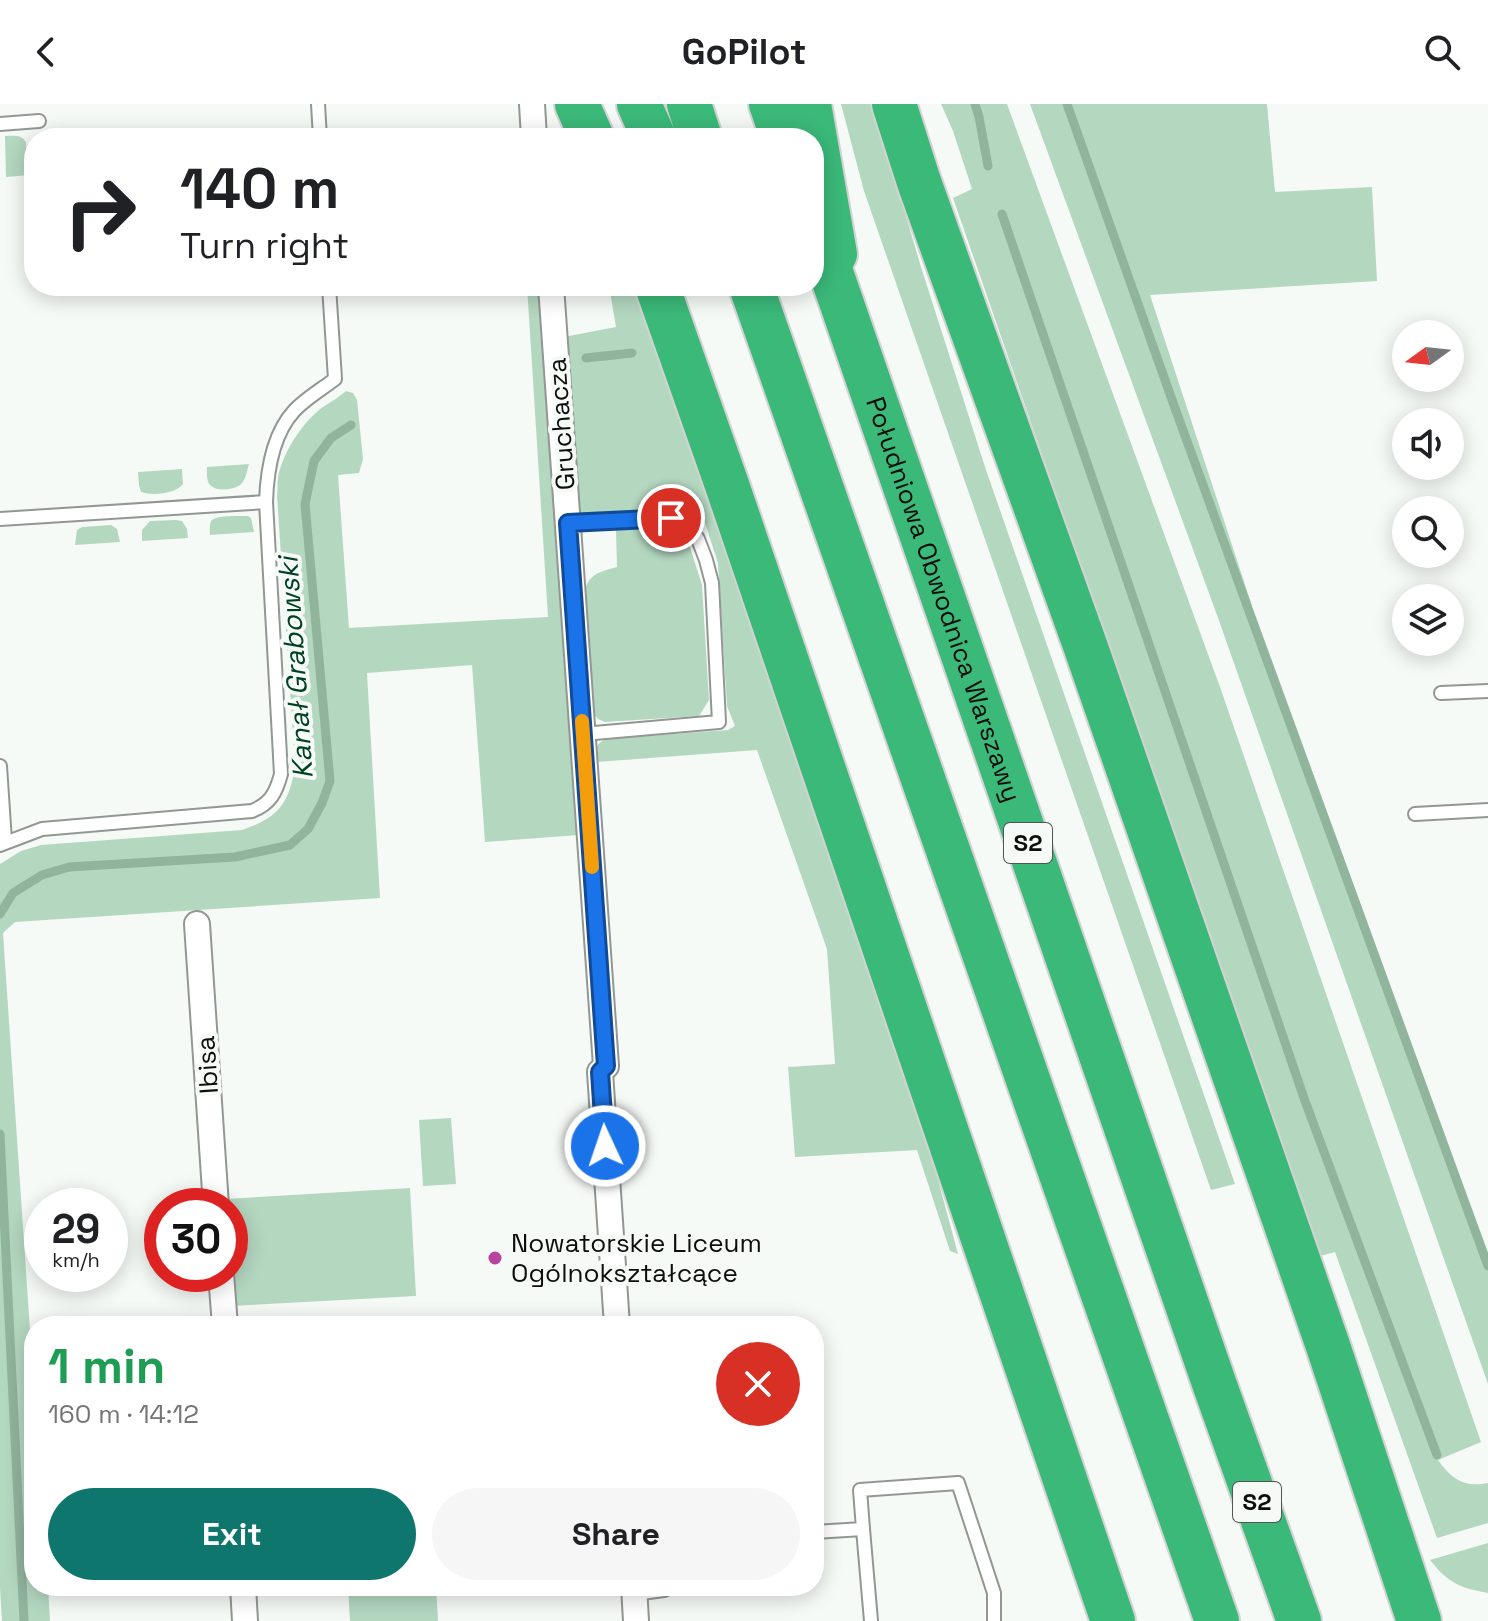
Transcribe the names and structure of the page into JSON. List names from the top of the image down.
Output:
{
  "streets": {
    "highway": ["Południowa Obwodnica Warszawy", "S2"],
    "street": ["Gruchacza", "Ibisa"]
  },
  "water": ["Kanał Grabowski"],
  "places": ["Nowatorskie Liceum Ogólnokształcące"],
  "north": "left",
  "page": {
    "header": "GoPilot",
    "turn": ["140 m", "Turn right"],
    "speed": "29 km/h",
    "limit": "30",
    "heading": ["1 min", "160 m · 14:12"],
    "buttons": ["Exit", "Share"]
  }
}
